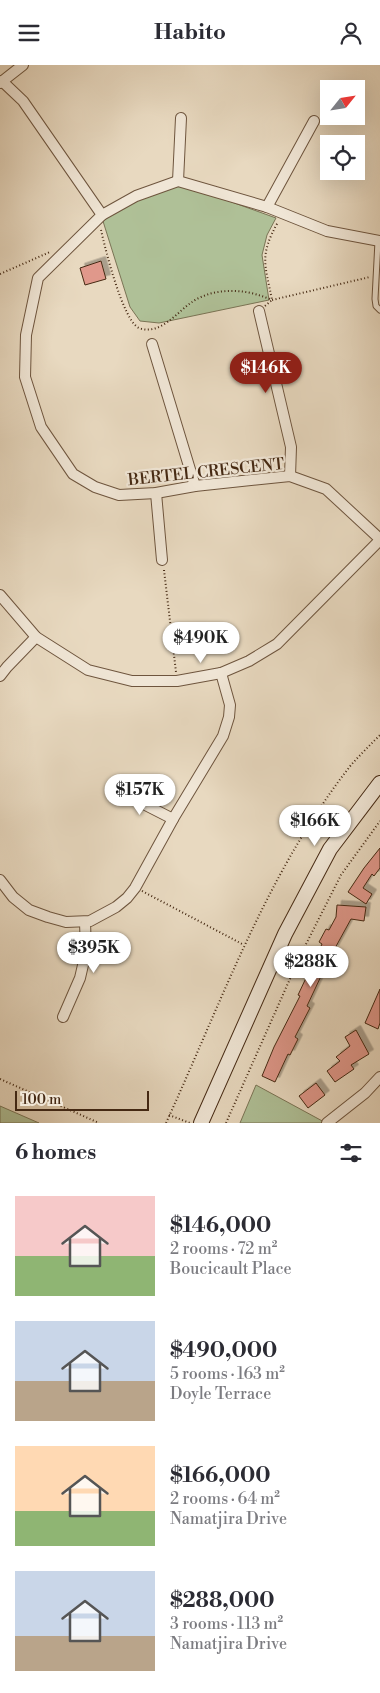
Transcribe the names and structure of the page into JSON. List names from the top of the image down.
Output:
{
  "streets": {
    "street": ["BERTEL CRESCENT"]
  },
  "scale_bar": "100 m",
  "north": "top right",
  "page": {
    "header": "Habito",
    "price": [
      "$146K",
      "$490K",
      "$157K",
      "$166K",
      "$395K",
      "$288K"
    ],
    "scale": "100 m",
    "heading": "6 homes",
    "list": [
      {
        "name": "$146,000",
        "note": "2 rooms · 72 m² · Boucicault Place"
      },
      {
        "name": "$490,000",
        "note": "5 rooms · 163 m² · Doyle Terrace"
      },
      {
        "name": "$166,000",
        "note": "2 rooms · 64 m² · Namatjira Drive"
      },
      {
        "name": "$288,000",
        "note": "3 rooms · 113 m² · Namatjira Drive"
      }
    ]
  }
}
